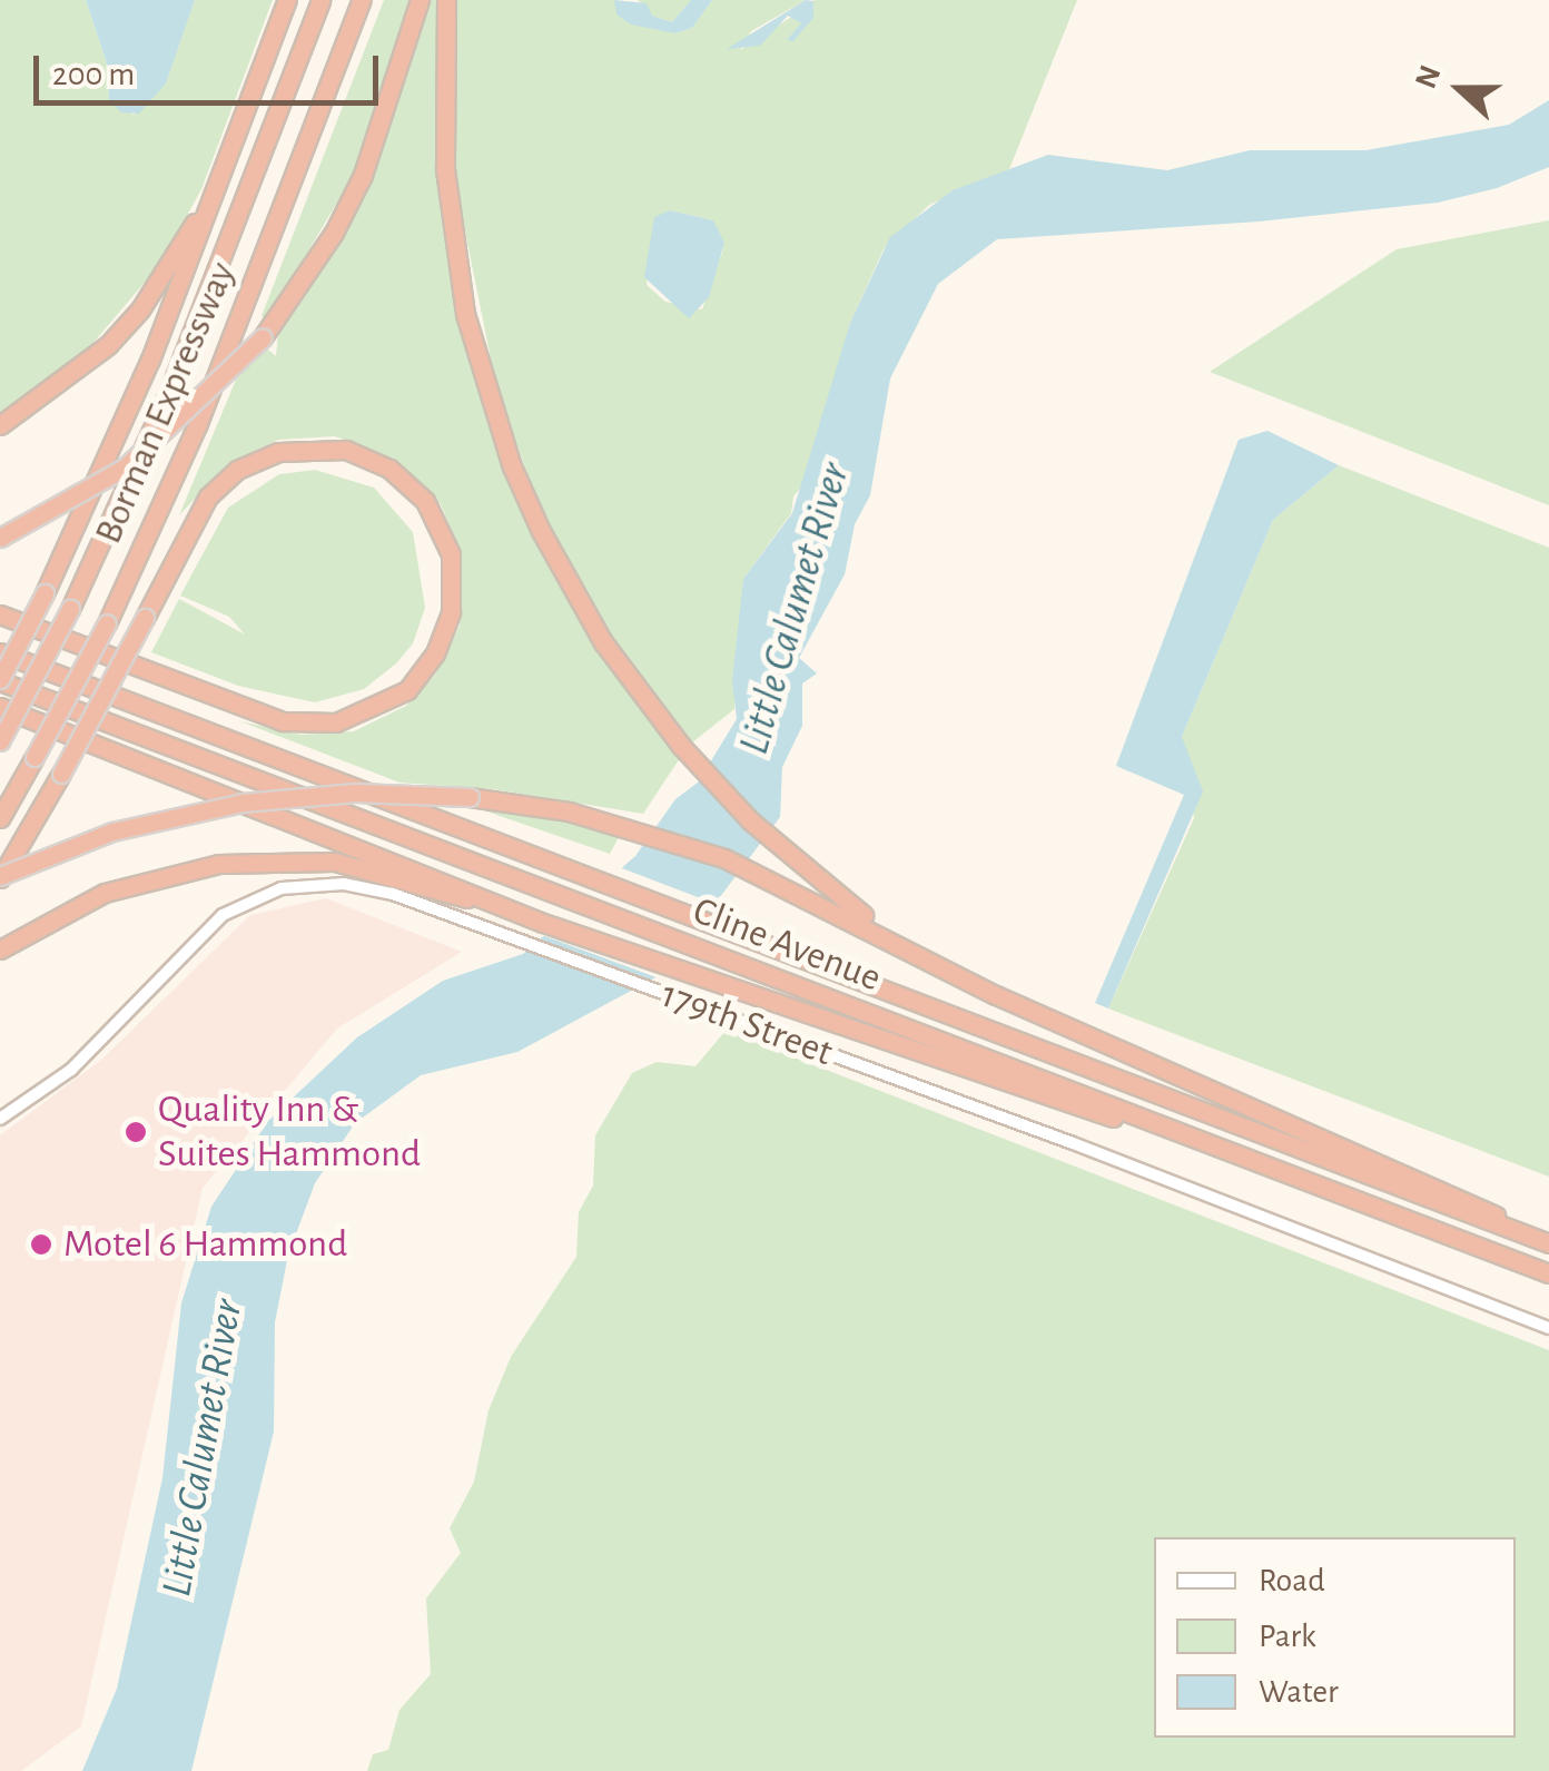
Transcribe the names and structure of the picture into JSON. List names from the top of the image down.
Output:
{
  "streets": {
    "highway": ["Borman Expressway", "Cline Avenue"],
    "street": ["179th Street"]
  },
  "water": ["Little Calumet River"],
  "places": ["Quality Inn & Suites Hammond", "Motel 6 Hammond"],
  "legend": ["Road", "Park", "Water"],
  "scale_bar": "200 m",
  "north": "left"
}
